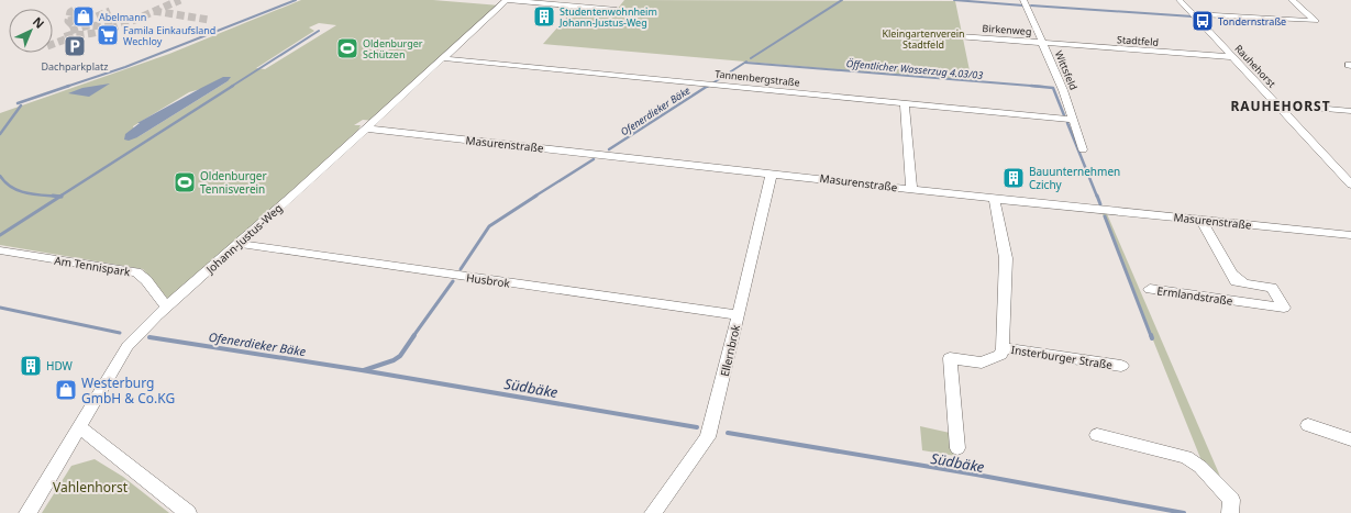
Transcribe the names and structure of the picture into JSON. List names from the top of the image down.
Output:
{
  "streets": {
    "street": [
      "Birkenweg",
      "Stadtfeld",
      "Rauhehorst",
      "Wittsfeld",
      "Tannenbergstraße",
      "Masurenstraße",
      "Johann-Justus-Weg",
      "Am Tennispark",
      "Husbrok",
      "Ermlandstraße",
      "Ellernbrok",
      "Insterburger Straße"
    ]
  },
  "crossings": [
    ["Birkenweg", "Stadtfeld"],
    ["Birkenweg", "Wittsfeld"],
    ["Stadtfeld", "Rauhehorst"],
    ["Stadtfeld", "Wittsfeld"],
    ["Wittsfeld", "Tannenbergstraße"],
    ["Tannenbergstraße", "Johann-Justus-Weg"],
    ["Masurenstraße", "Johann-Justus-Weg"],
    ["Masurenstraße", "Ermlandstraße"],
    ["Masurenstraße", "Ellernbrok"],
    ["Masurenstraße", "Insterburger Straße"],
    ["Johann-Justus-Weg", "Am Tennispark"],
    ["Johann-Justus-Weg", "Husbrok"],
    ["Husbrok", "Ellernbrok"]
  ],
  "districts": ["RAUHEHORST"],
  "water": ["Öffentlicher Wasserzug 4.03/03", "Ofenerdieker Bäke", "Südbäke"],
  "parks": ["Kleingartenverein Stadtfeld", "Vahlenhorst"],
  "places": {
    "shop": ["Abelmann", "Westerburg GmbH & Co.KG"],
    "building": ["Studentenwohnheim Johann-Justus-Weg", "Bauunternehmen Czichy", "HDW"],
    "bus stop": ["Tondernstraße"],
    "supermarket": ["Famila Einkaufsland Wechloy"],
    "parking": ["Dachparkplatz"],
    "sports": ["Oldenburger Schützen", "Oldenburger Tennisverein"]
  },
  "north": "top right"
}
